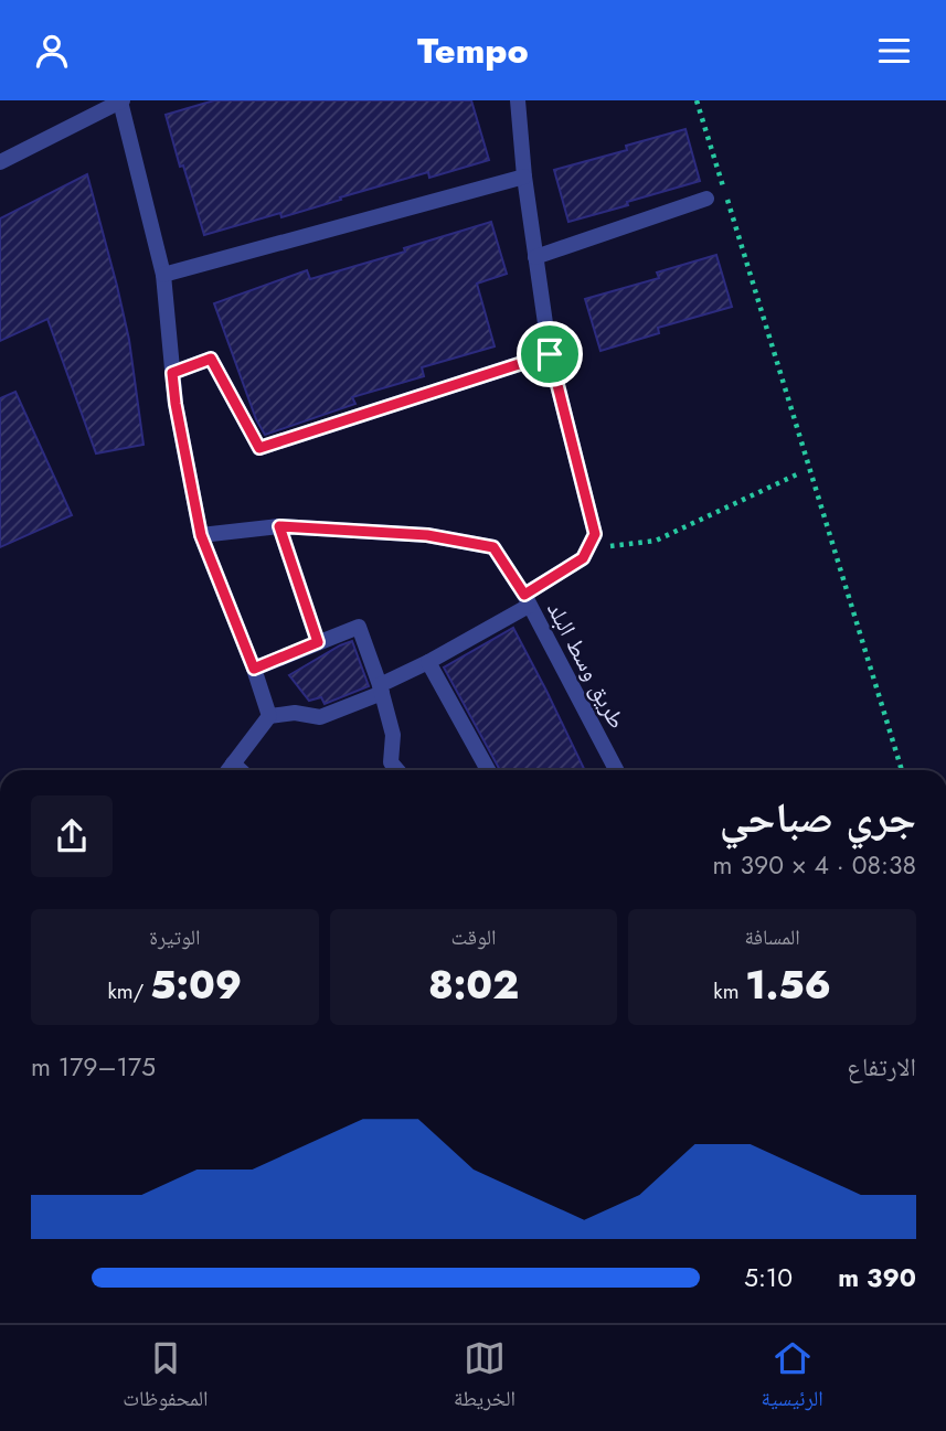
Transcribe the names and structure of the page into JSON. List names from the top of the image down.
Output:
{
  "streets": {
    "street": ["طريق وسط البلد"]
  },
  "page": {
    "header": "Tempo",
    "heading": ["جري صباحي", "08:38 · 4 × 390 m"],
    "stats": [
      ["المسافة", "1.56 km"],
      ["الوقت", "8:02"],
      ["الوتيرة", "5:09 /km"]
    ],
    "chart": ["الارتفاع", "175–179 m"],
    "list": [
      {
        "name": "390 m",
        "note": "5:10"
      }
    ],
    "tabs": ["الرئيسية", "الخريطة", "المحفوظات"]
  }
}
